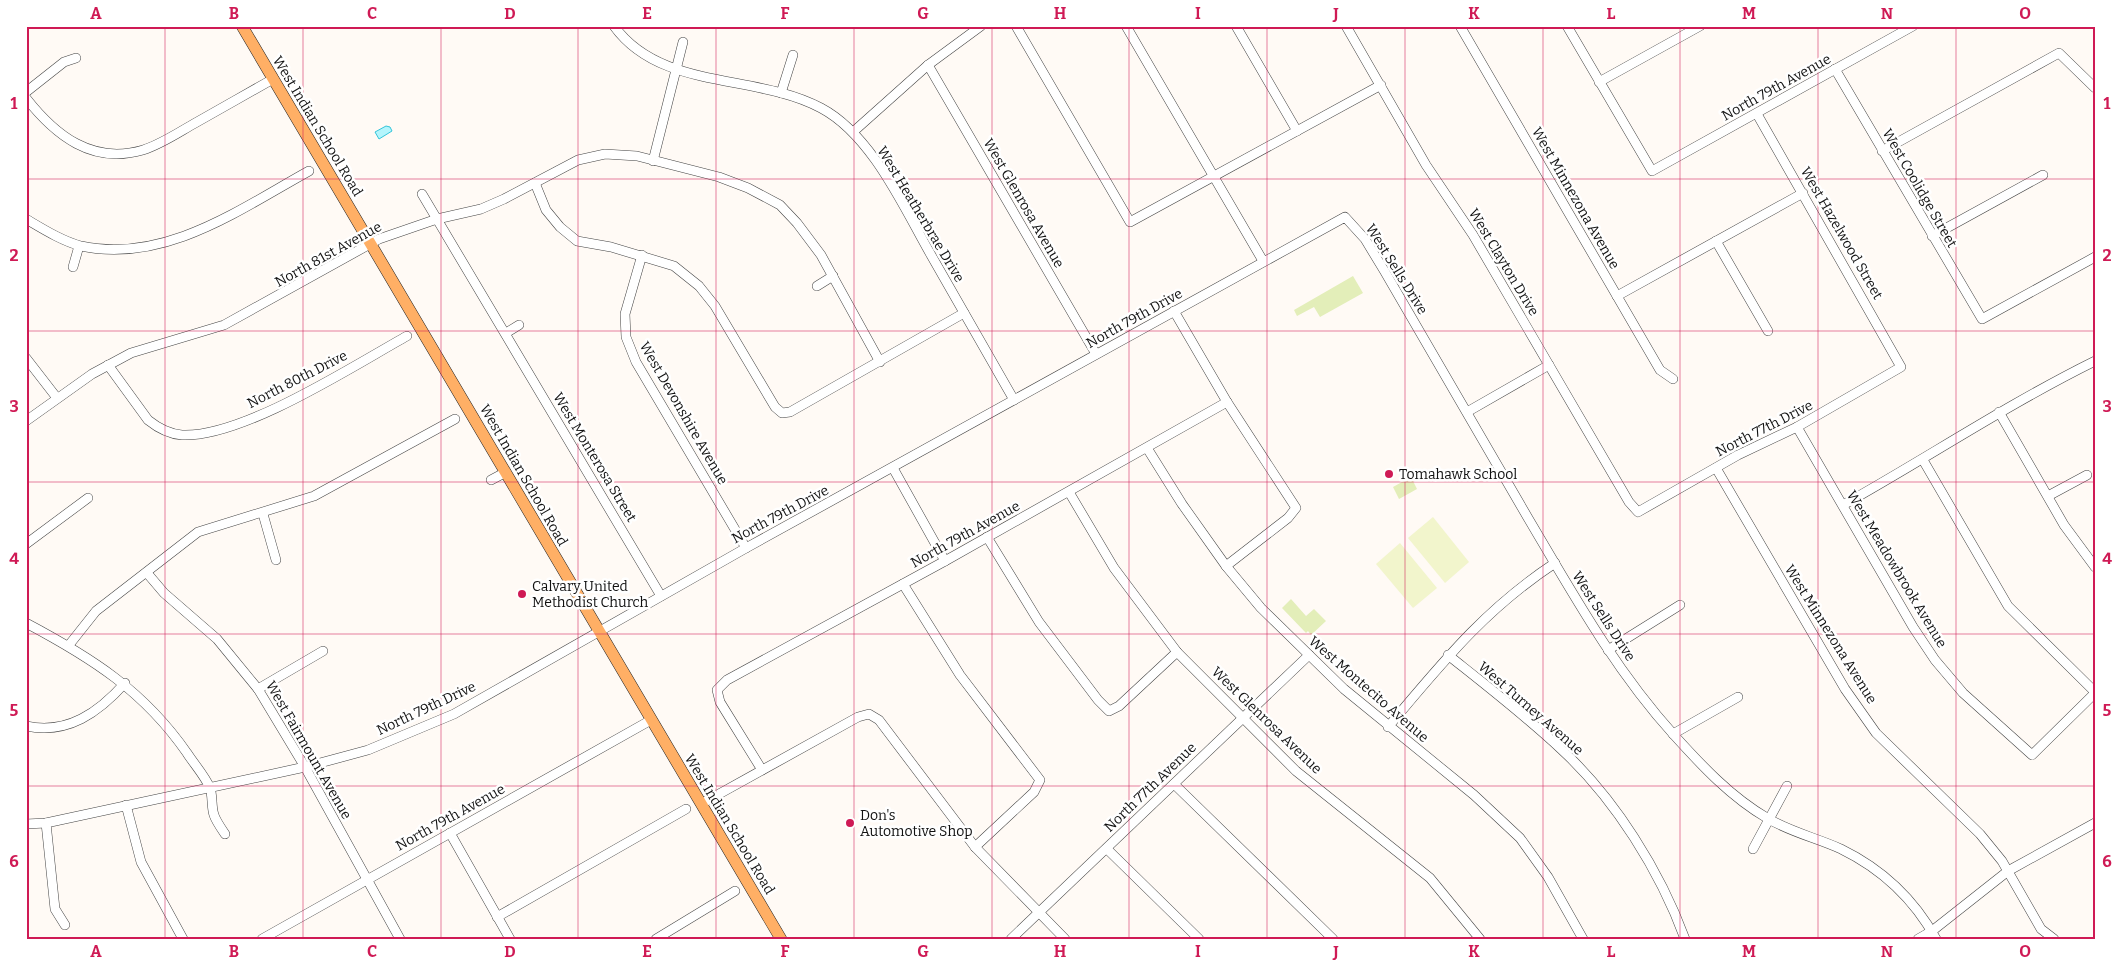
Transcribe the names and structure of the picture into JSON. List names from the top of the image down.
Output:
{
  "streets": {
    "main road": ["West Indian School Road"],
    "street": [
      "North 79th Avenue",
      "West Coolidge Street",
      "West Minnezona Avenue",
      "West Glenrosa Avenue",
      "West Heatherbrae Drive",
      "West Hazelwood Street",
      "North 81st Avenue",
      "West Clayton Drive",
      "West Sells Drive",
      "North 79th Drive",
      "North 80th Drive",
      "West Devonshire Avenue",
      "North 77th Drive",
      "West Monterosa Street",
      "West Meadowbrook Avenue",
      "West Montecito Avenue",
      "West Turney Avenue",
      "West Fairmount Avenue",
      "North 77th Avenue"
    ]
  },
  "crossings": [
    ["North 79th Avenue", "West Indian School Road"],
    ["North 79th Avenue", "West Coolidge Street"],
    ["North 79th Avenue", "West Glenrosa Avenue"],
    ["North 79th Avenue", "West Hazelwood Street"],
    ["North 79th Avenue", "West Montecito Avenue"],
    ["North 79th Avenue", "West Fairmount Avenue"],
    ["West Indian School Road", "North 81st Avenue"],
    ["West Indian School Road", "North 79th Drive"],
    ["West Minnezona Avenue", "North 77th Drive"],
    ["West Glenrosa Avenue", "North 79th Drive"],
    ["West Glenrosa Avenue", "North 77th Avenue"],
    ["West Heatherbrae Drive", "North 79th Drive"],
    ["West Hazelwood Street", "North 77th Drive"],
    ["North 81st Avenue", "North 80th Drive"],
    ["North 81st Avenue", "West Monterosa Street"],
    ["West Clayton Drive", "North 77th Drive"],
    ["West Sells Drive", "North 79th Drive"],
    ["North 79th Drive", "West Devonshire Avenue"],
    ["North 79th Drive", "West Monterosa Street"],
    ["North 79th Drive", "West Fairmount Avenue"],
    ["North 77th Drive", "West Meadowbrook Avenue"],
    ["West Montecito Avenue", "North 77th Avenue"]
  ],
  "places": ["Tomahawk School", "Calvary United Methodist Church", "Don's Automotive Shop"],
  "grid": {
    "columns": [
      "A",
      "B",
      "C",
      "D",
      "E",
      "F",
      "G",
      "H",
      "I",
      "J",
      "K",
      "L",
      "M",
      "N",
      "O"
    ],
    "rows": [
      "1",
      "2",
      "3",
      "4",
      "5",
      "6"
    ]
  }
}
